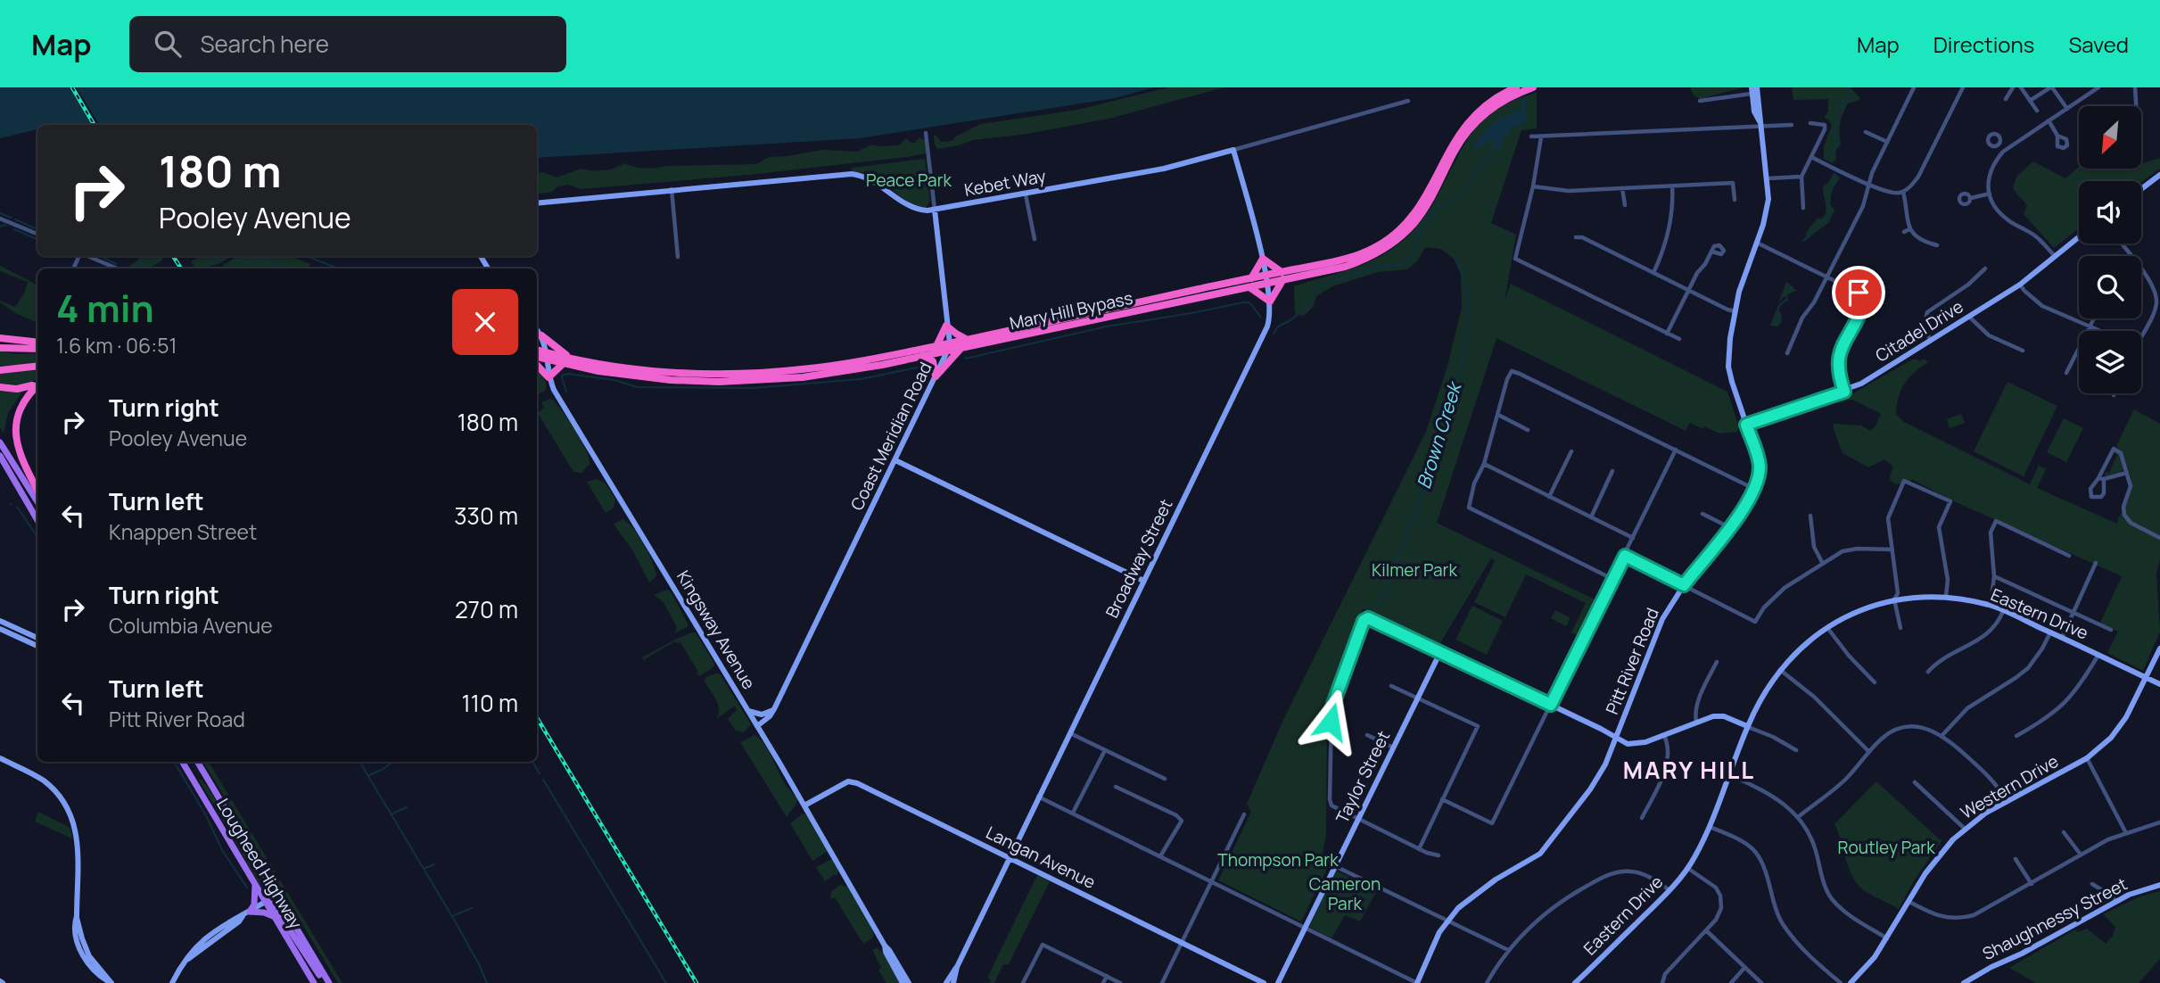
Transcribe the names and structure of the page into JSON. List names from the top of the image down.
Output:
{
  "streets": {
    "highway": ["Mary Hill Bypass"],
    "main road": ["Lougheed Highway"],
    "street": [
      "Kebet Way",
      "Citadel Drive",
      "Coast Meridian Road",
      "Broadway Street",
      "Eastern Drive",
      "Kingsway Avenue",
      "Pitt River Road",
      "Taylor Street",
      "Western Drive",
      "Langan Avenue",
      "Shaughnessy Street"
    ]
  },
  "crossings": [
    ["Kebet Way", "Broadway Street"],
    ["Mary Hill Bypass", "Coast Meridian Road"],
    ["Mary Hill Bypass", "Broadway Street"],
    ["Mary Hill Bypass", "Kingsway Avenue"],
    ["Citadel Drive", "Pitt River Road"],
    ["Coast Meridian Road", "Kingsway Avenue"],
    ["Broadway Street", "Langan Avenue"],
    ["Eastern Drive", "Western Drive"],
    ["Kingsway Avenue", "Langan Avenue"]
  ],
  "districts": ["MARY HILL"],
  "water": ["Brown Creek"],
  "parks": [
    "Peace Park",
    "Kilmer Park",
    "Routley Park",
    "Thompson Park",
    "Cameron Park"
  ],
  "north": "bottom left",
  "page": {
    "header": "Map",
    "search": "Search here",
    "nav": ["Map", "Directions", "Saved"],
    "turn": ["180 m", "Pooley Avenue"],
    "heading": ["4 min", "1.6 km · 06:51"],
    "list": [
      {
        "name": "Turn right",
        "note": "Pooley Avenue",
        "value": "180 m"
      },
      {
        "name": "Turn left",
        "note": "Knappen Street",
        "value": "330 m"
      },
      {
        "name": "Turn right",
        "note": "Columbia Avenue",
        "value": "270 m"
      },
      {
        "name": "Turn left",
        "note": "Pitt River Road",
        "value": "110 m"
      }
    ]
  }
}
